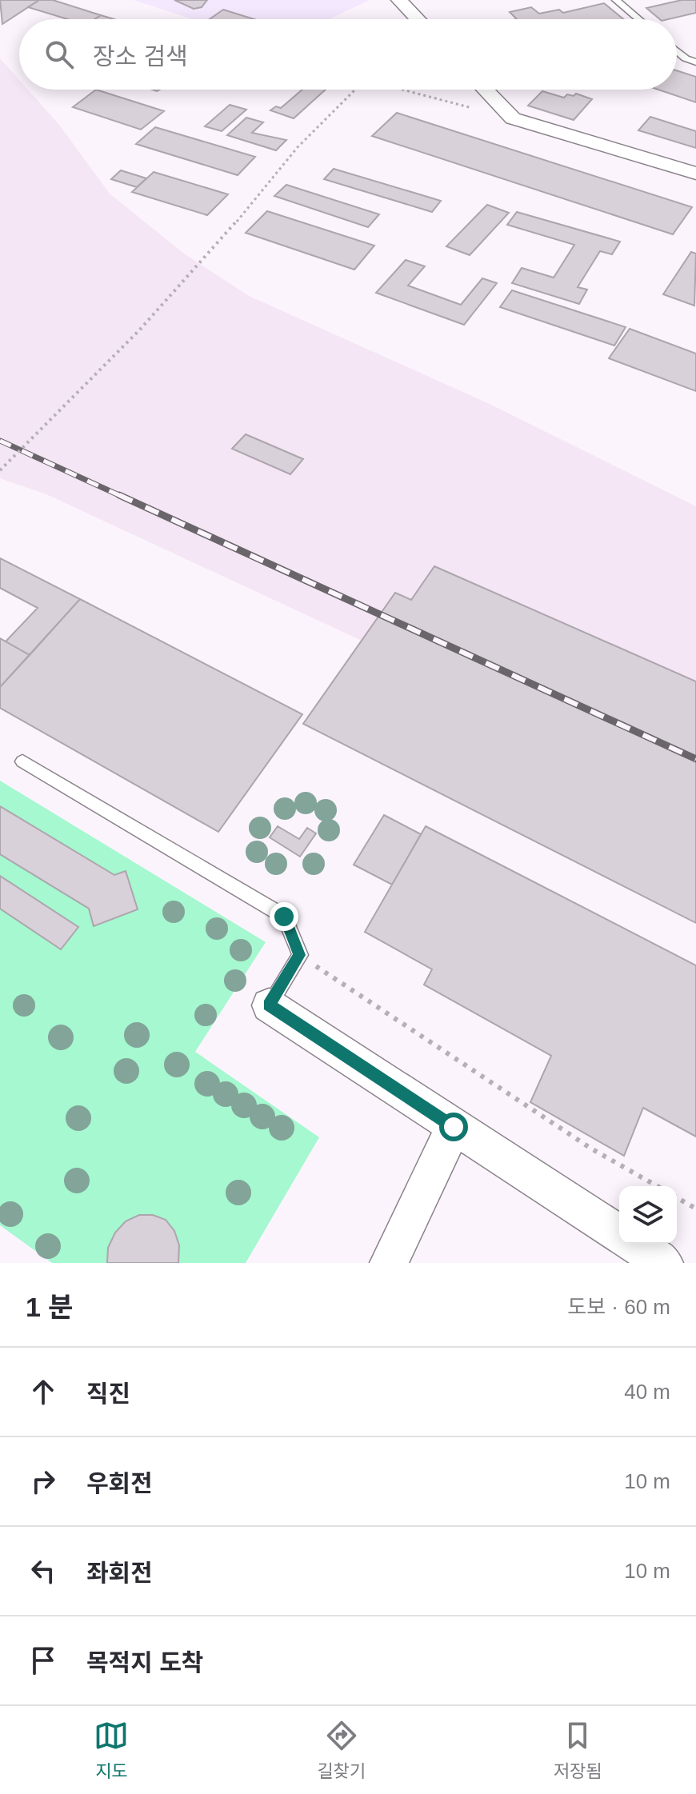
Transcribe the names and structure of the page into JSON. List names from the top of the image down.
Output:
{
  "page": {
    "search": "장소 검색",
    "heading": ["1 분", "도보 · 60 m"],
    "list": [
      ["직진", "40 m"],
      ["우회전", "10 m"],
      ["좌회전", "10 m"],
      "목적지 도착"
    ],
    "nav": ["지도", "길찾기", "저장됨"]
  }
}
